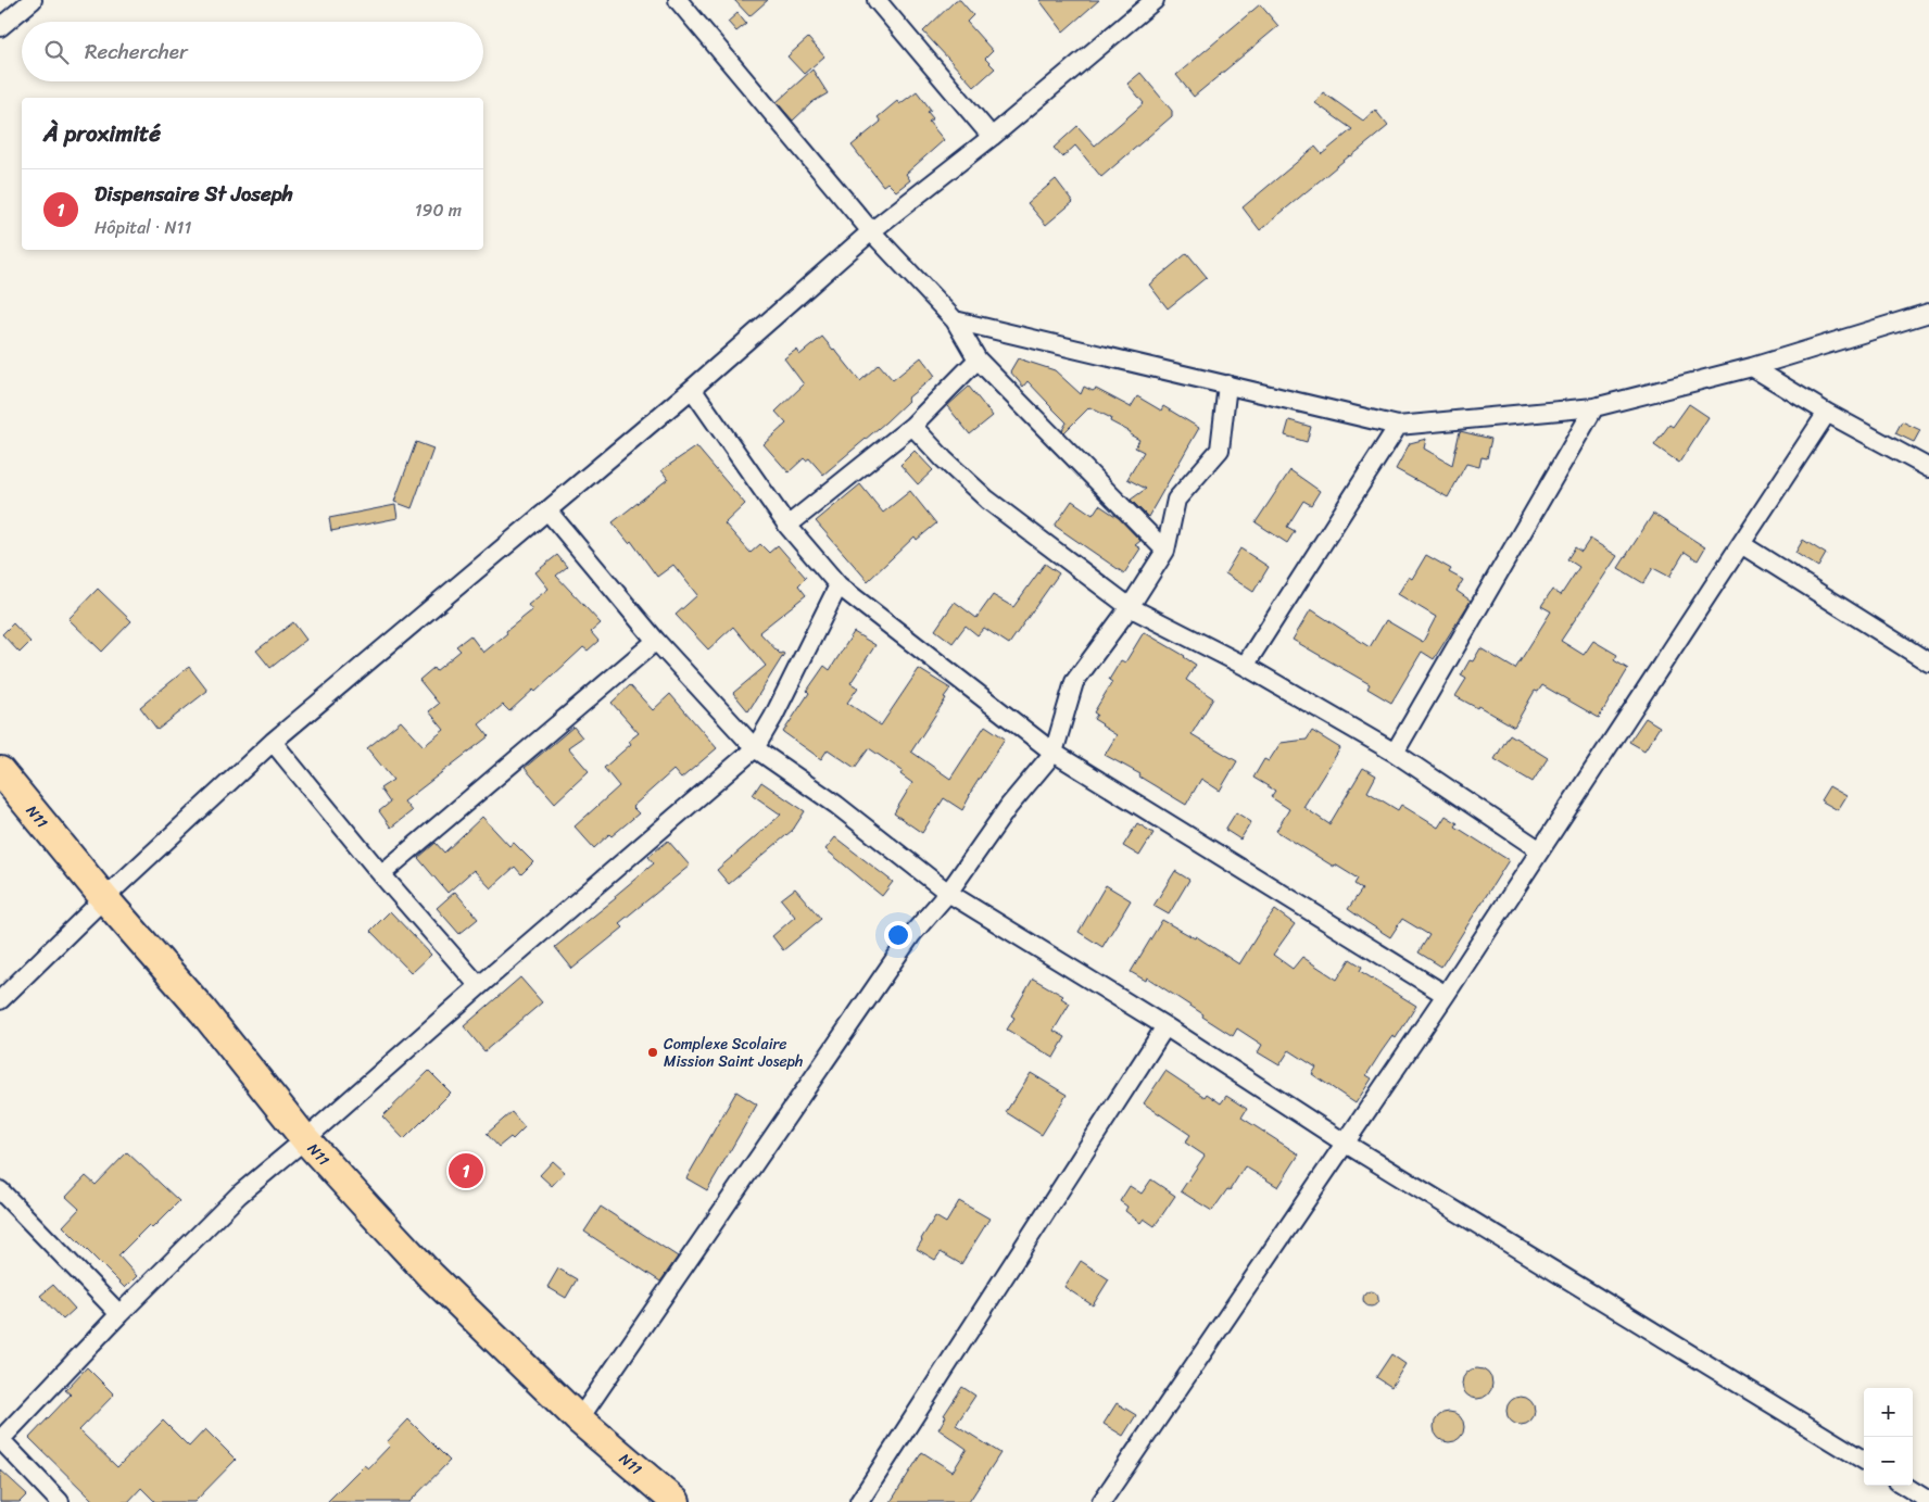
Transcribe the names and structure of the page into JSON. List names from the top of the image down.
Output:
{
  "streets": {
    "main road": ["N11"]
  },
  "places": ["Complexe Scolaire Mission Saint Joseph"],
  "page": {
    "search": "Rechercher",
    "heading": "À proximité",
    "list": [
      {
        "mark": "1",
        "name": "Dispensaire St Joseph",
        "note": "Hôpital · N11",
        "value": "190 m"
      }
    ],
    "pins": "1",
    "map_buttons": ["+", "−"]
  }
}
